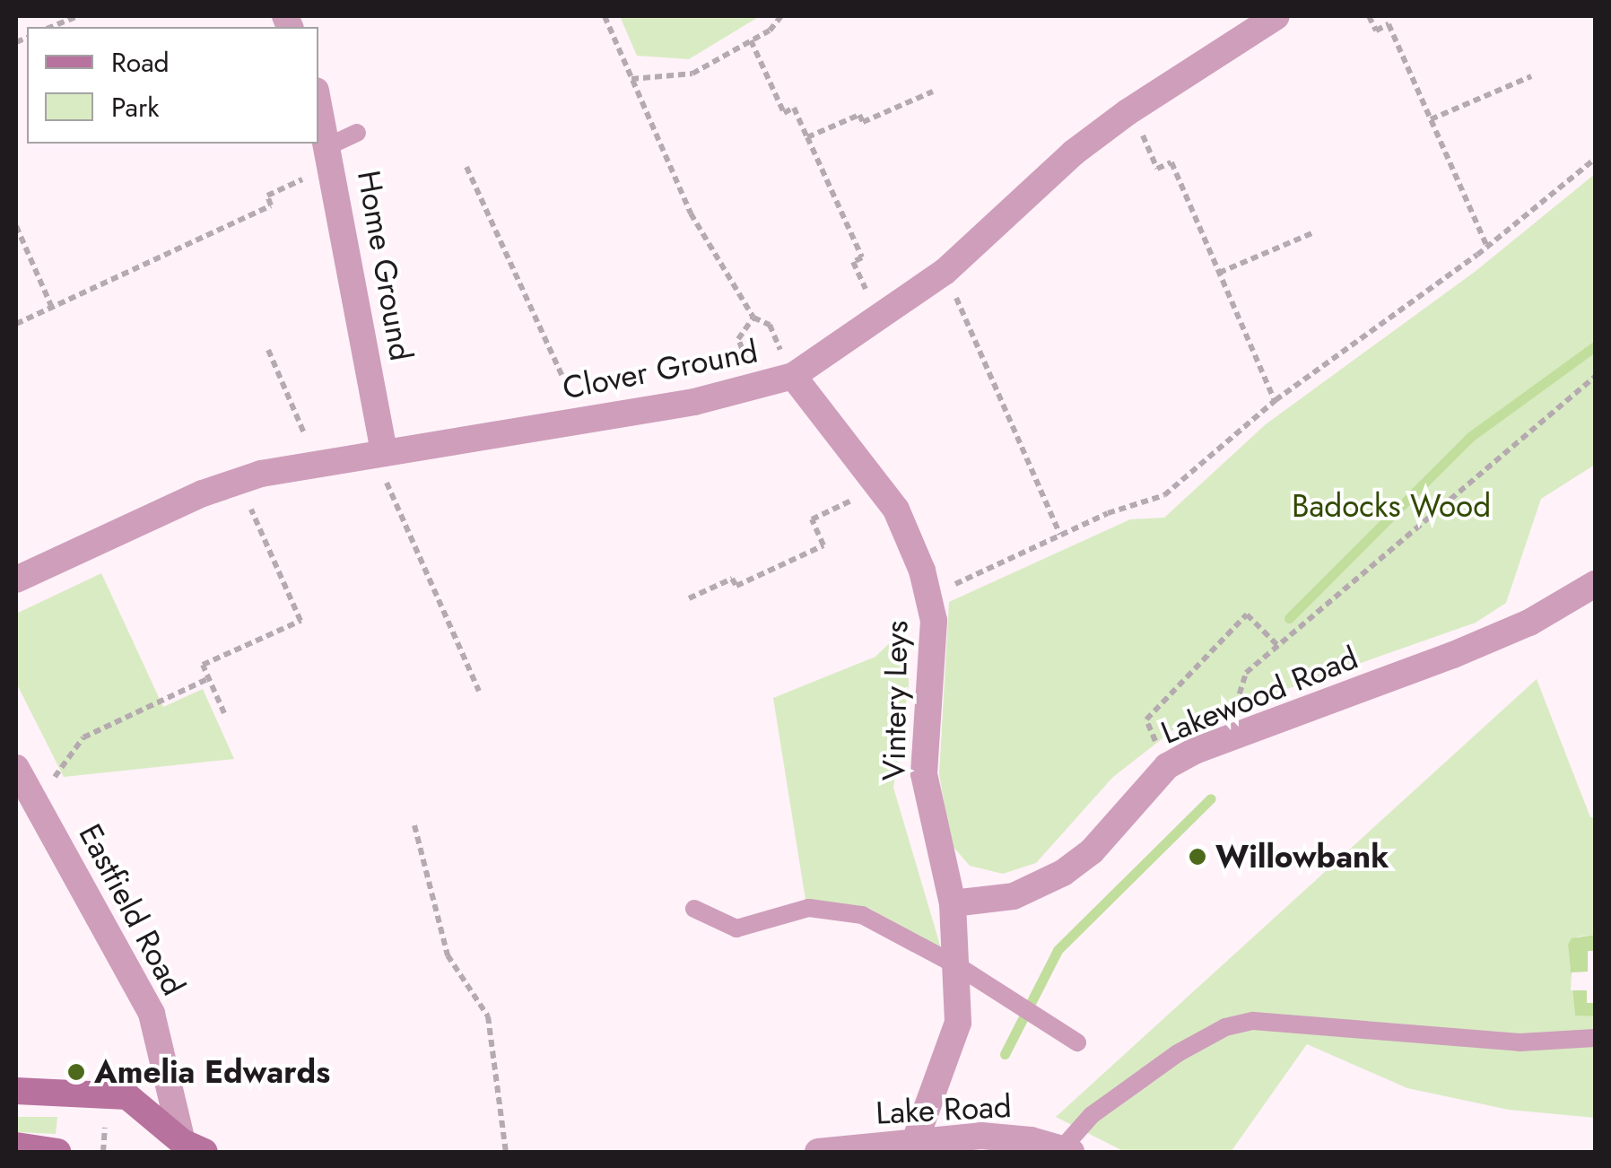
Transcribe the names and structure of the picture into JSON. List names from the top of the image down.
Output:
{
  "streets": {
    "street": [
      "Home Ground",
      "Clover Ground",
      "Lakewood Road",
      "Vintery Leys",
      "Eastfield Road",
      "Lake Road"
    ]
  },
  "crossings": [
    ["Home Ground", "Clover Ground"],
    ["Clover Ground", "Vintery Leys"],
    ["Lakewood Road", "Vintery Leys"]
  ],
  "parks": ["Badocks Wood"],
  "places": ["Willowbank", "Amelia Edwards"],
  "legend": ["Road", "Park"]
}
